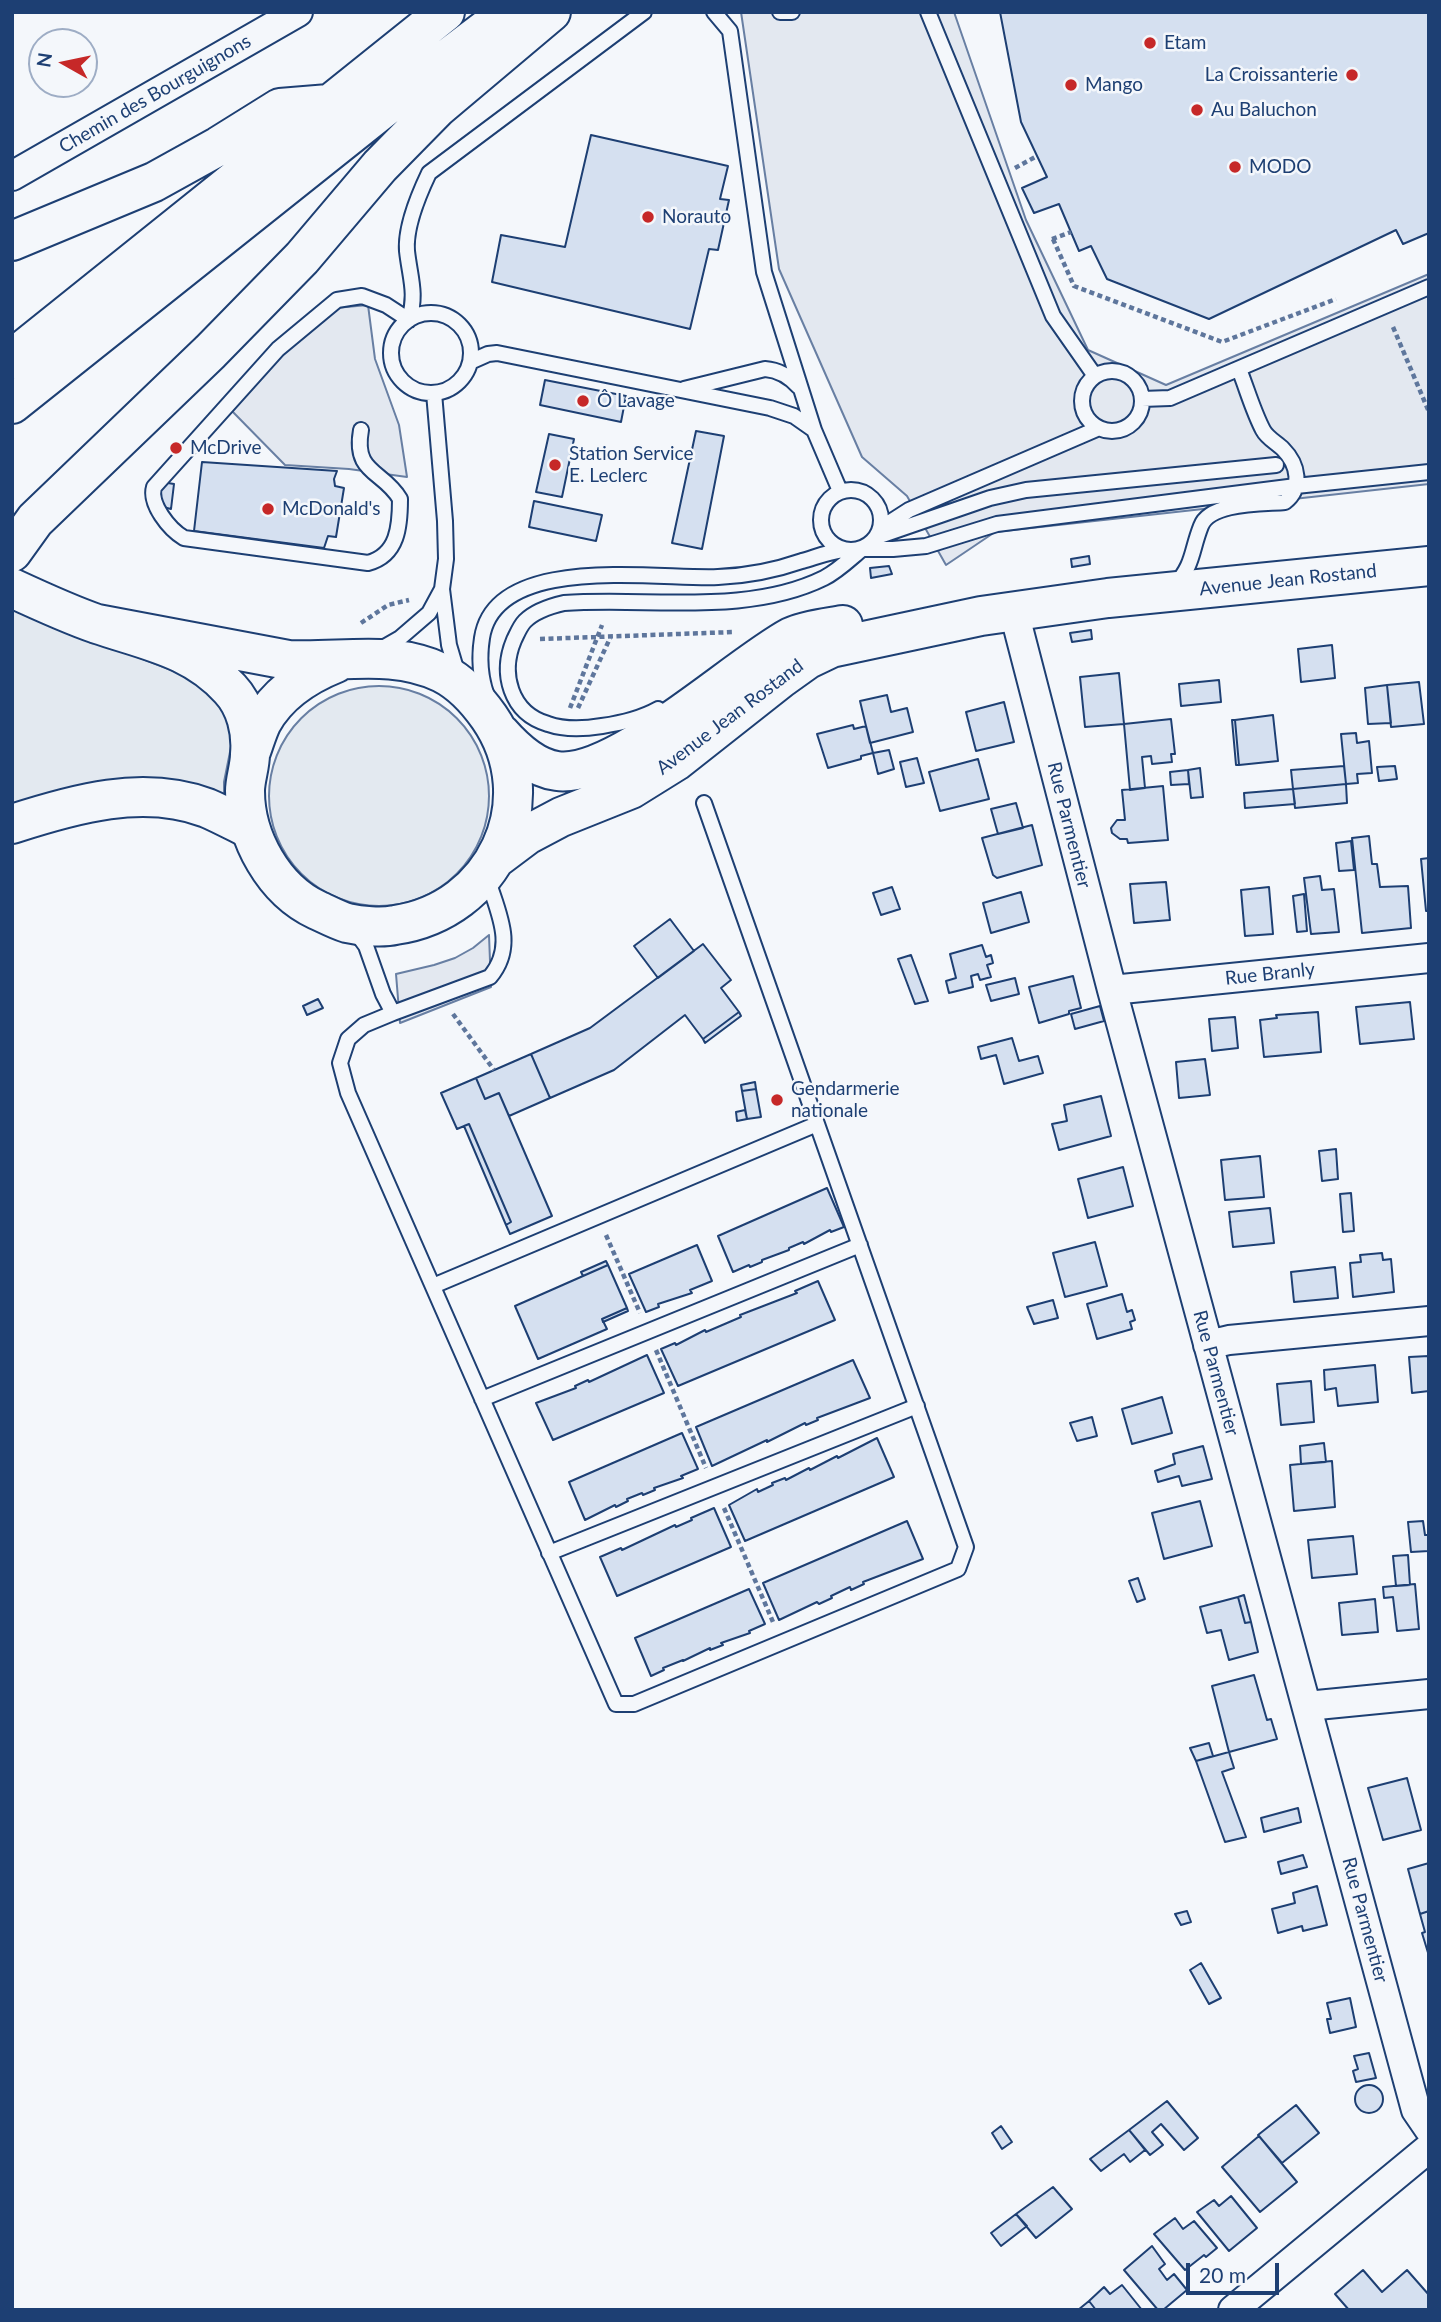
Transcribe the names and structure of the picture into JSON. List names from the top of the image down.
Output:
{
  "streets": {
    "main road": ["Avenue Jean Rostand"],
    "street": ["Chemin des Bourguignons", "Rue Parmentier", "Rue Branly"]
  },
  "crossings": [
    ["Avenue Jean Rostand", "Rue Parmentier"],
    ["Rue Parmentier", "Rue Branly"]
  ],
  "places": [
    "Etam",
    "La Croissanterie",
    "Mango",
    "Au Baluchon",
    "MODO",
    "Norauto",
    "Ô Lavage",
    "McDrive",
    "Station Service E. Leclerc",
    "McDonald's",
    "Gendarmerie nationale"
  ],
  "scale_bar": "20 m",
  "north": "left"
}
